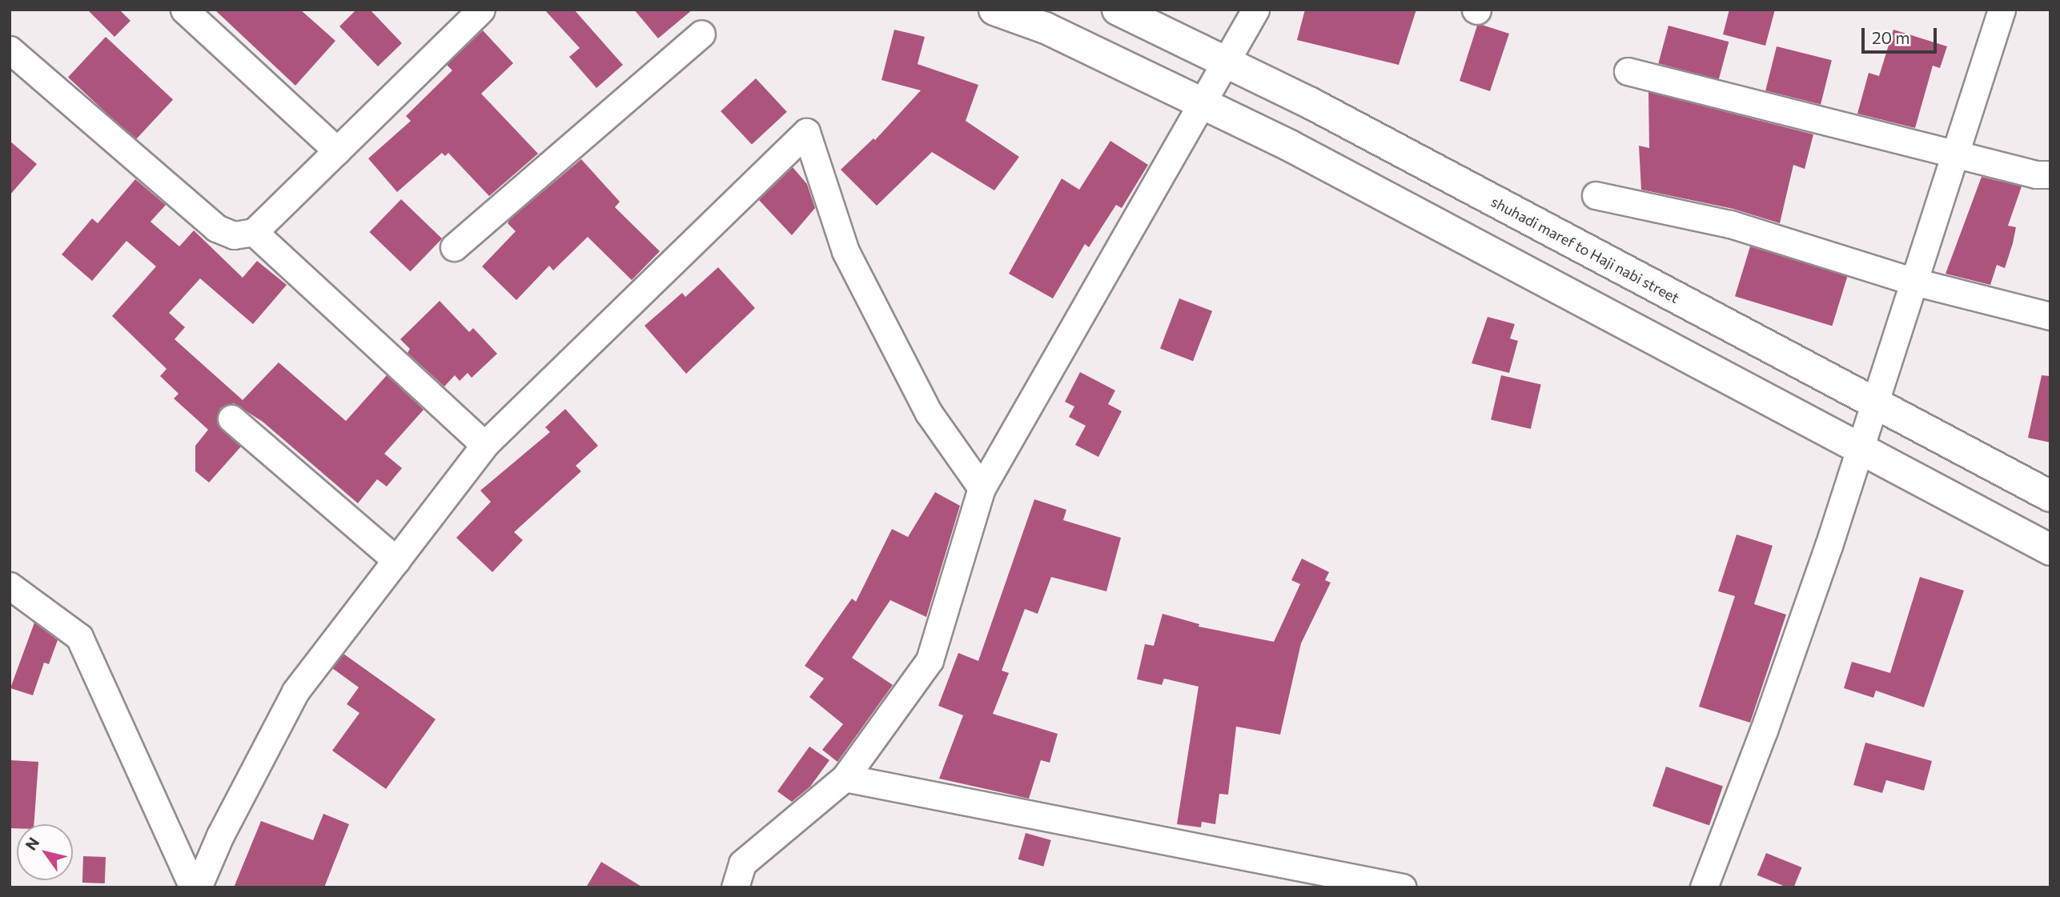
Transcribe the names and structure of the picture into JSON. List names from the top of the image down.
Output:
{
  "streets": {
    "main road": ["shuhadi maref to Haji nabi street"]
  },
  "scale_bar": "20 m",
  "north": "top left"
}
